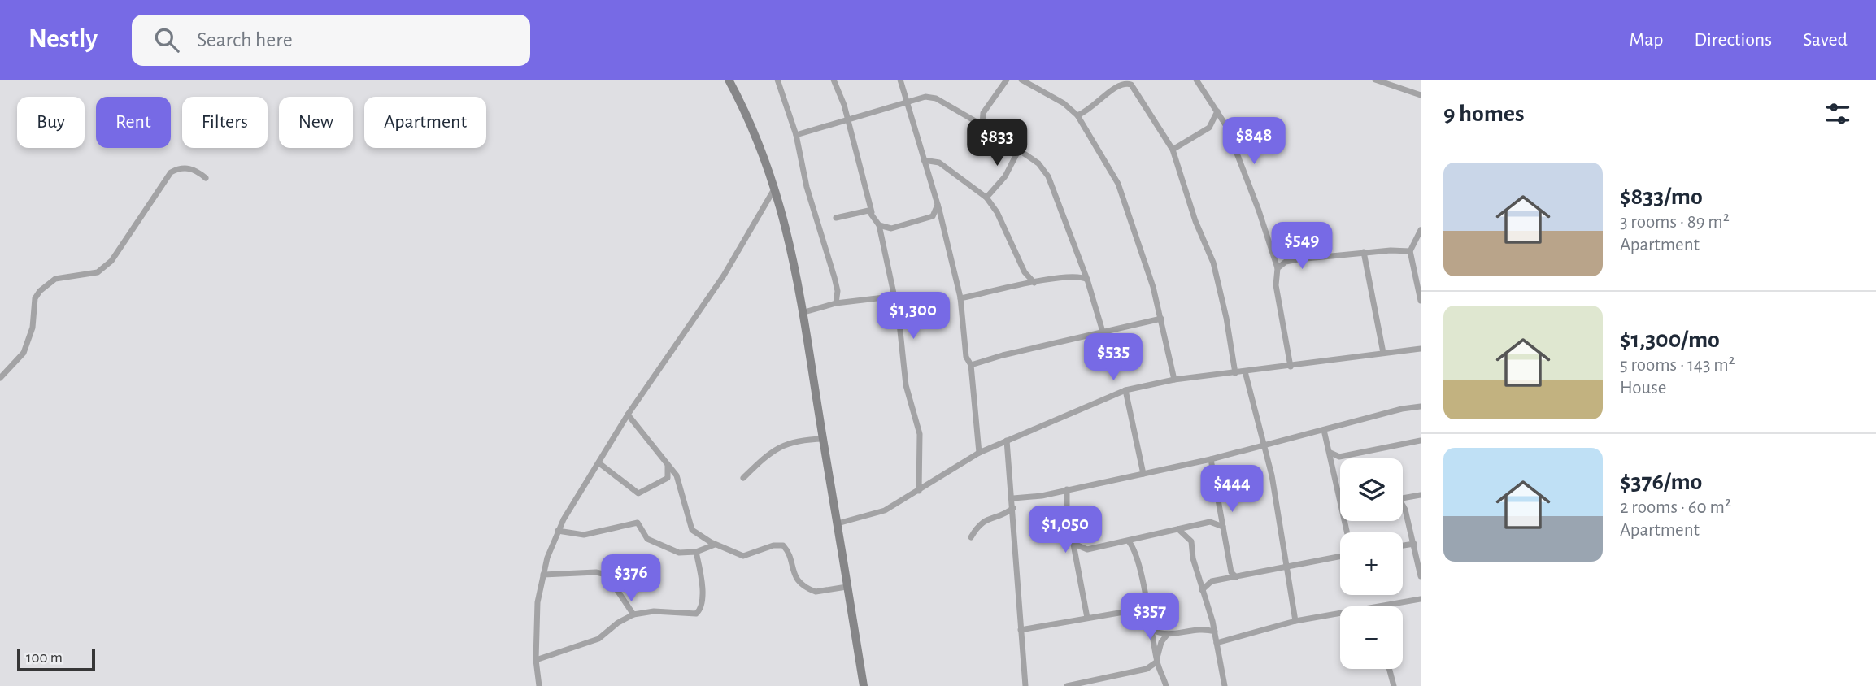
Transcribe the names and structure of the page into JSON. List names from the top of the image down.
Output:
{
  "scale_bar": "100 m",
  "page": {
    "header": "Nestly",
    "search": "Search here",
    "nav": ["Map", "Directions", "Saved"],
    "heading": "9 homes",
    "chip": [
      "Buy",
      "Rent",
      "Filters",
      "New",
      "Apartment"
    ],
    "price": [
      "$848",
      "$833",
      "$549",
      "$1,300",
      "$535",
      "$444",
      "$1,050",
      "$376",
      "$357"
    ],
    "list": [
      {
        "name": "$833/mo",
        "note": "3 rooms · 89 m² · Apartment"
      },
      {
        "name": "$1,300/mo",
        "note": "5 rooms · 143 m² · House"
      },
      {
        "name": "$376/mo",
        "note": "2 rooms · 60 m² · Apartment"
      }
    ],
    "map_buttons": ["+", "−"],
    "scale": "100 m"
  }
}
